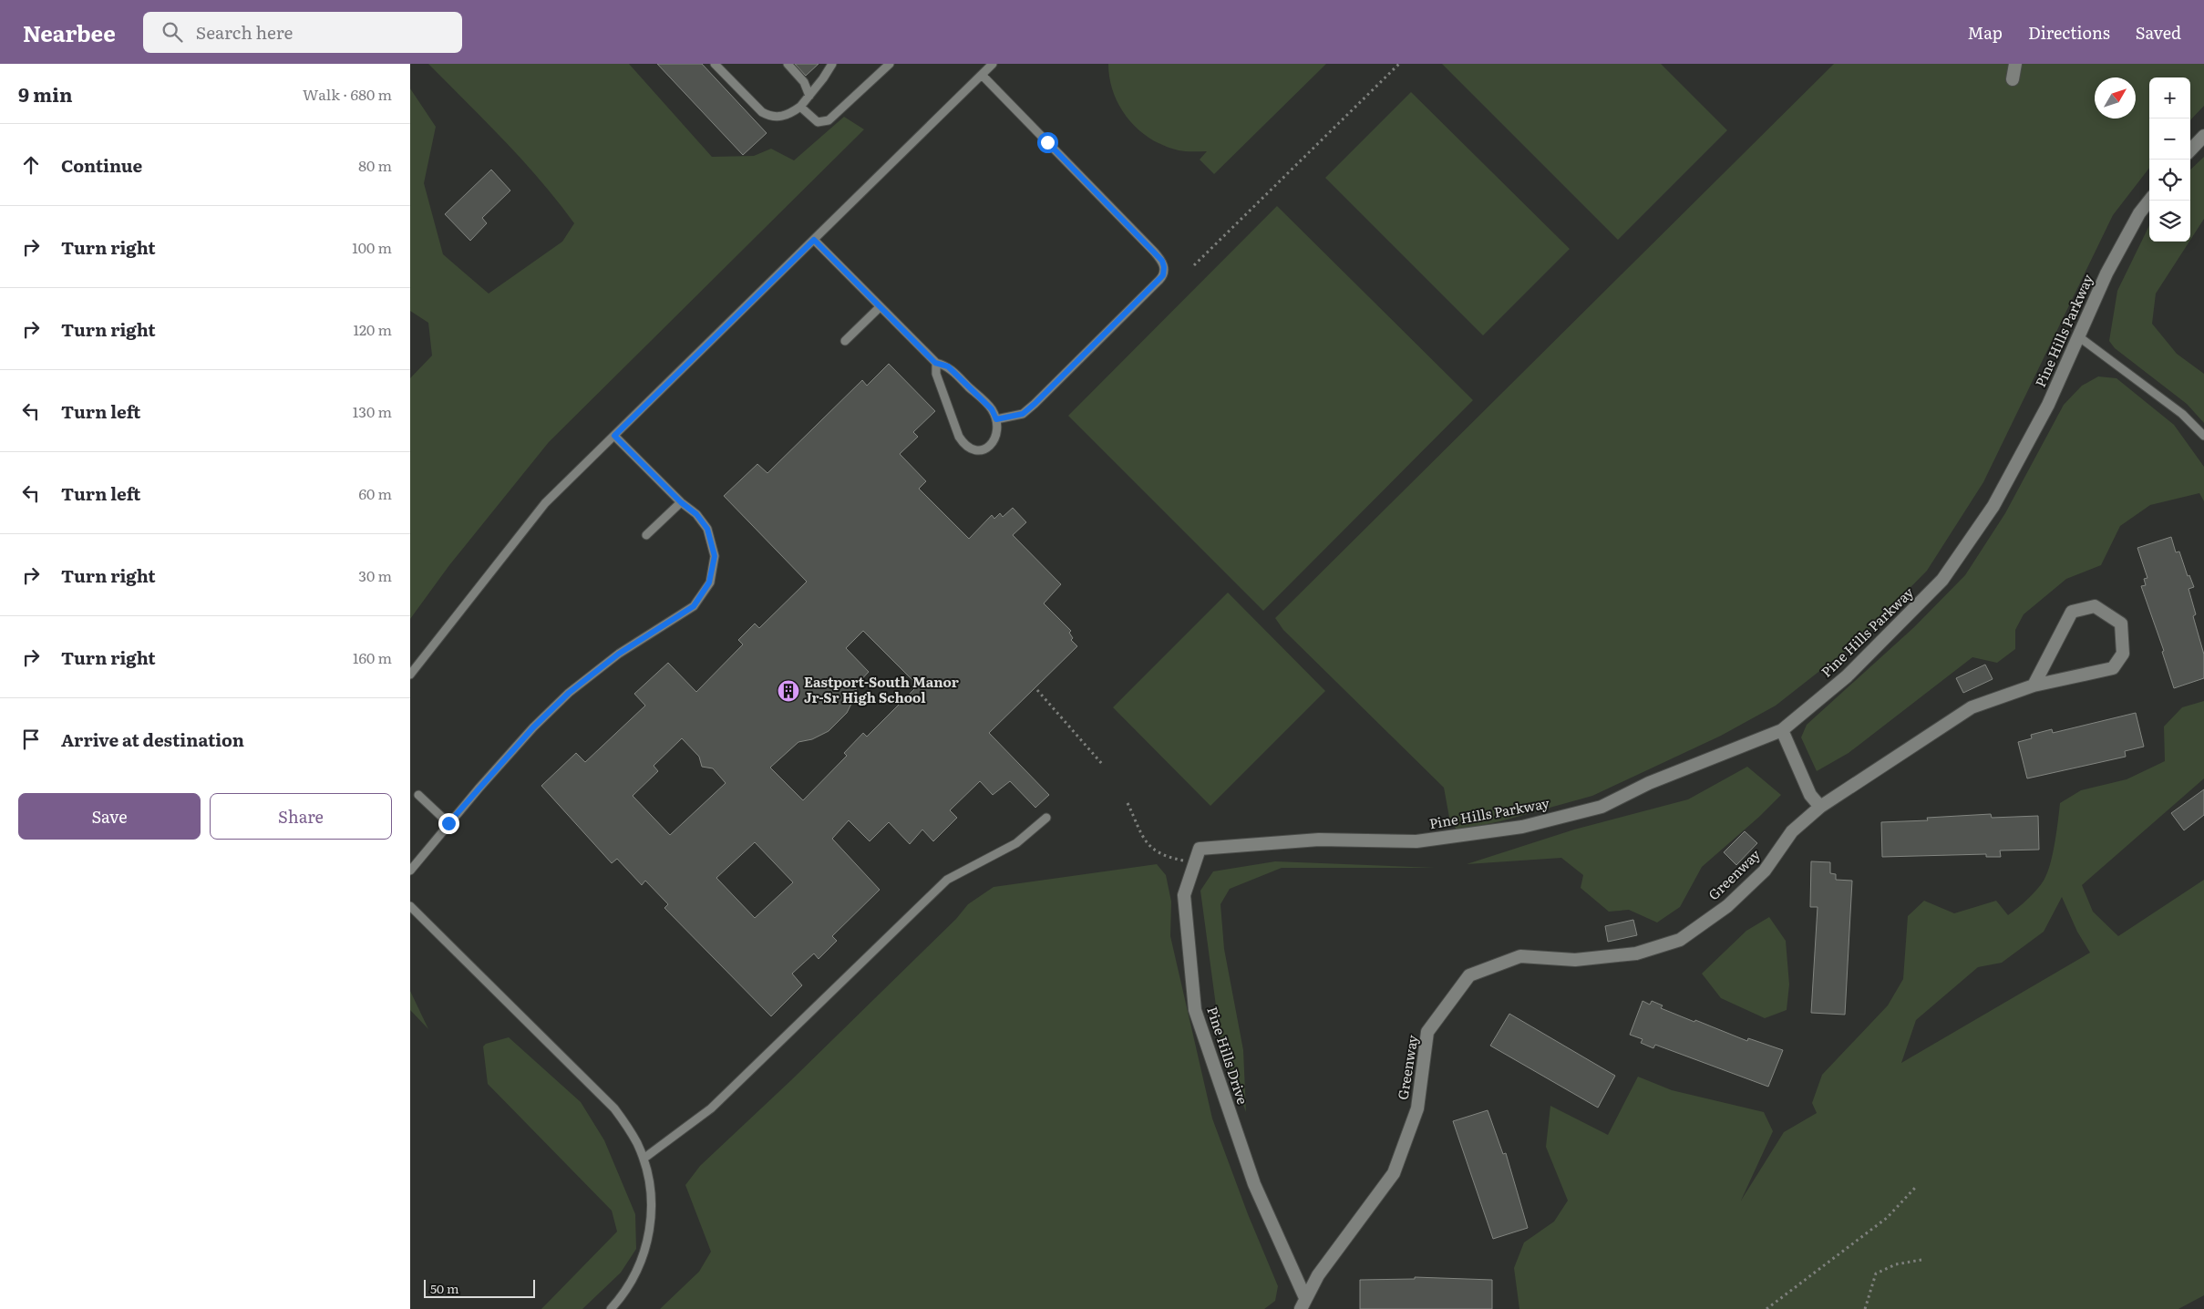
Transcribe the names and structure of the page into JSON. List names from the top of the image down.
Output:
{
  "streets": {
    "street": ["Pine Hills Parkway", "Greenway", "Pine Hills Drive"]
  },
  "crossings": [
    ["Pine Hills Parkway", "Pine Hills Drive"],
    ["Greenway", "Pine Hills Drive"]
  ],
  "places": {
    "building": ["Eastport-South Manor Jr-Sr High School"]
  },
  "scale_bar": "50 m",
  "north": "top right",
  "page": {
    "header": "Nearbee",
    "search": "Search here",
    "nav": ["Map", "Directions", "Saved"],
    "heading": ["9 min", "Walk · 680 m"],
    "map_buttons": ["+", "−"],
    "list": [
      ["Continue", "80 m"],
      ["Turn right", "100 m"],
      ["Turn right", "120 m"],
      ["Turn left", "130 m"],
      ["Turn left", "60 m"],
      ["Turn right", "30 m"],
      ["Turn right", "160 m"],
      "Arrive at destination"
    ],
    "buttons": ["Save", "Share"],
    "scale": "50 m"
  }
}
